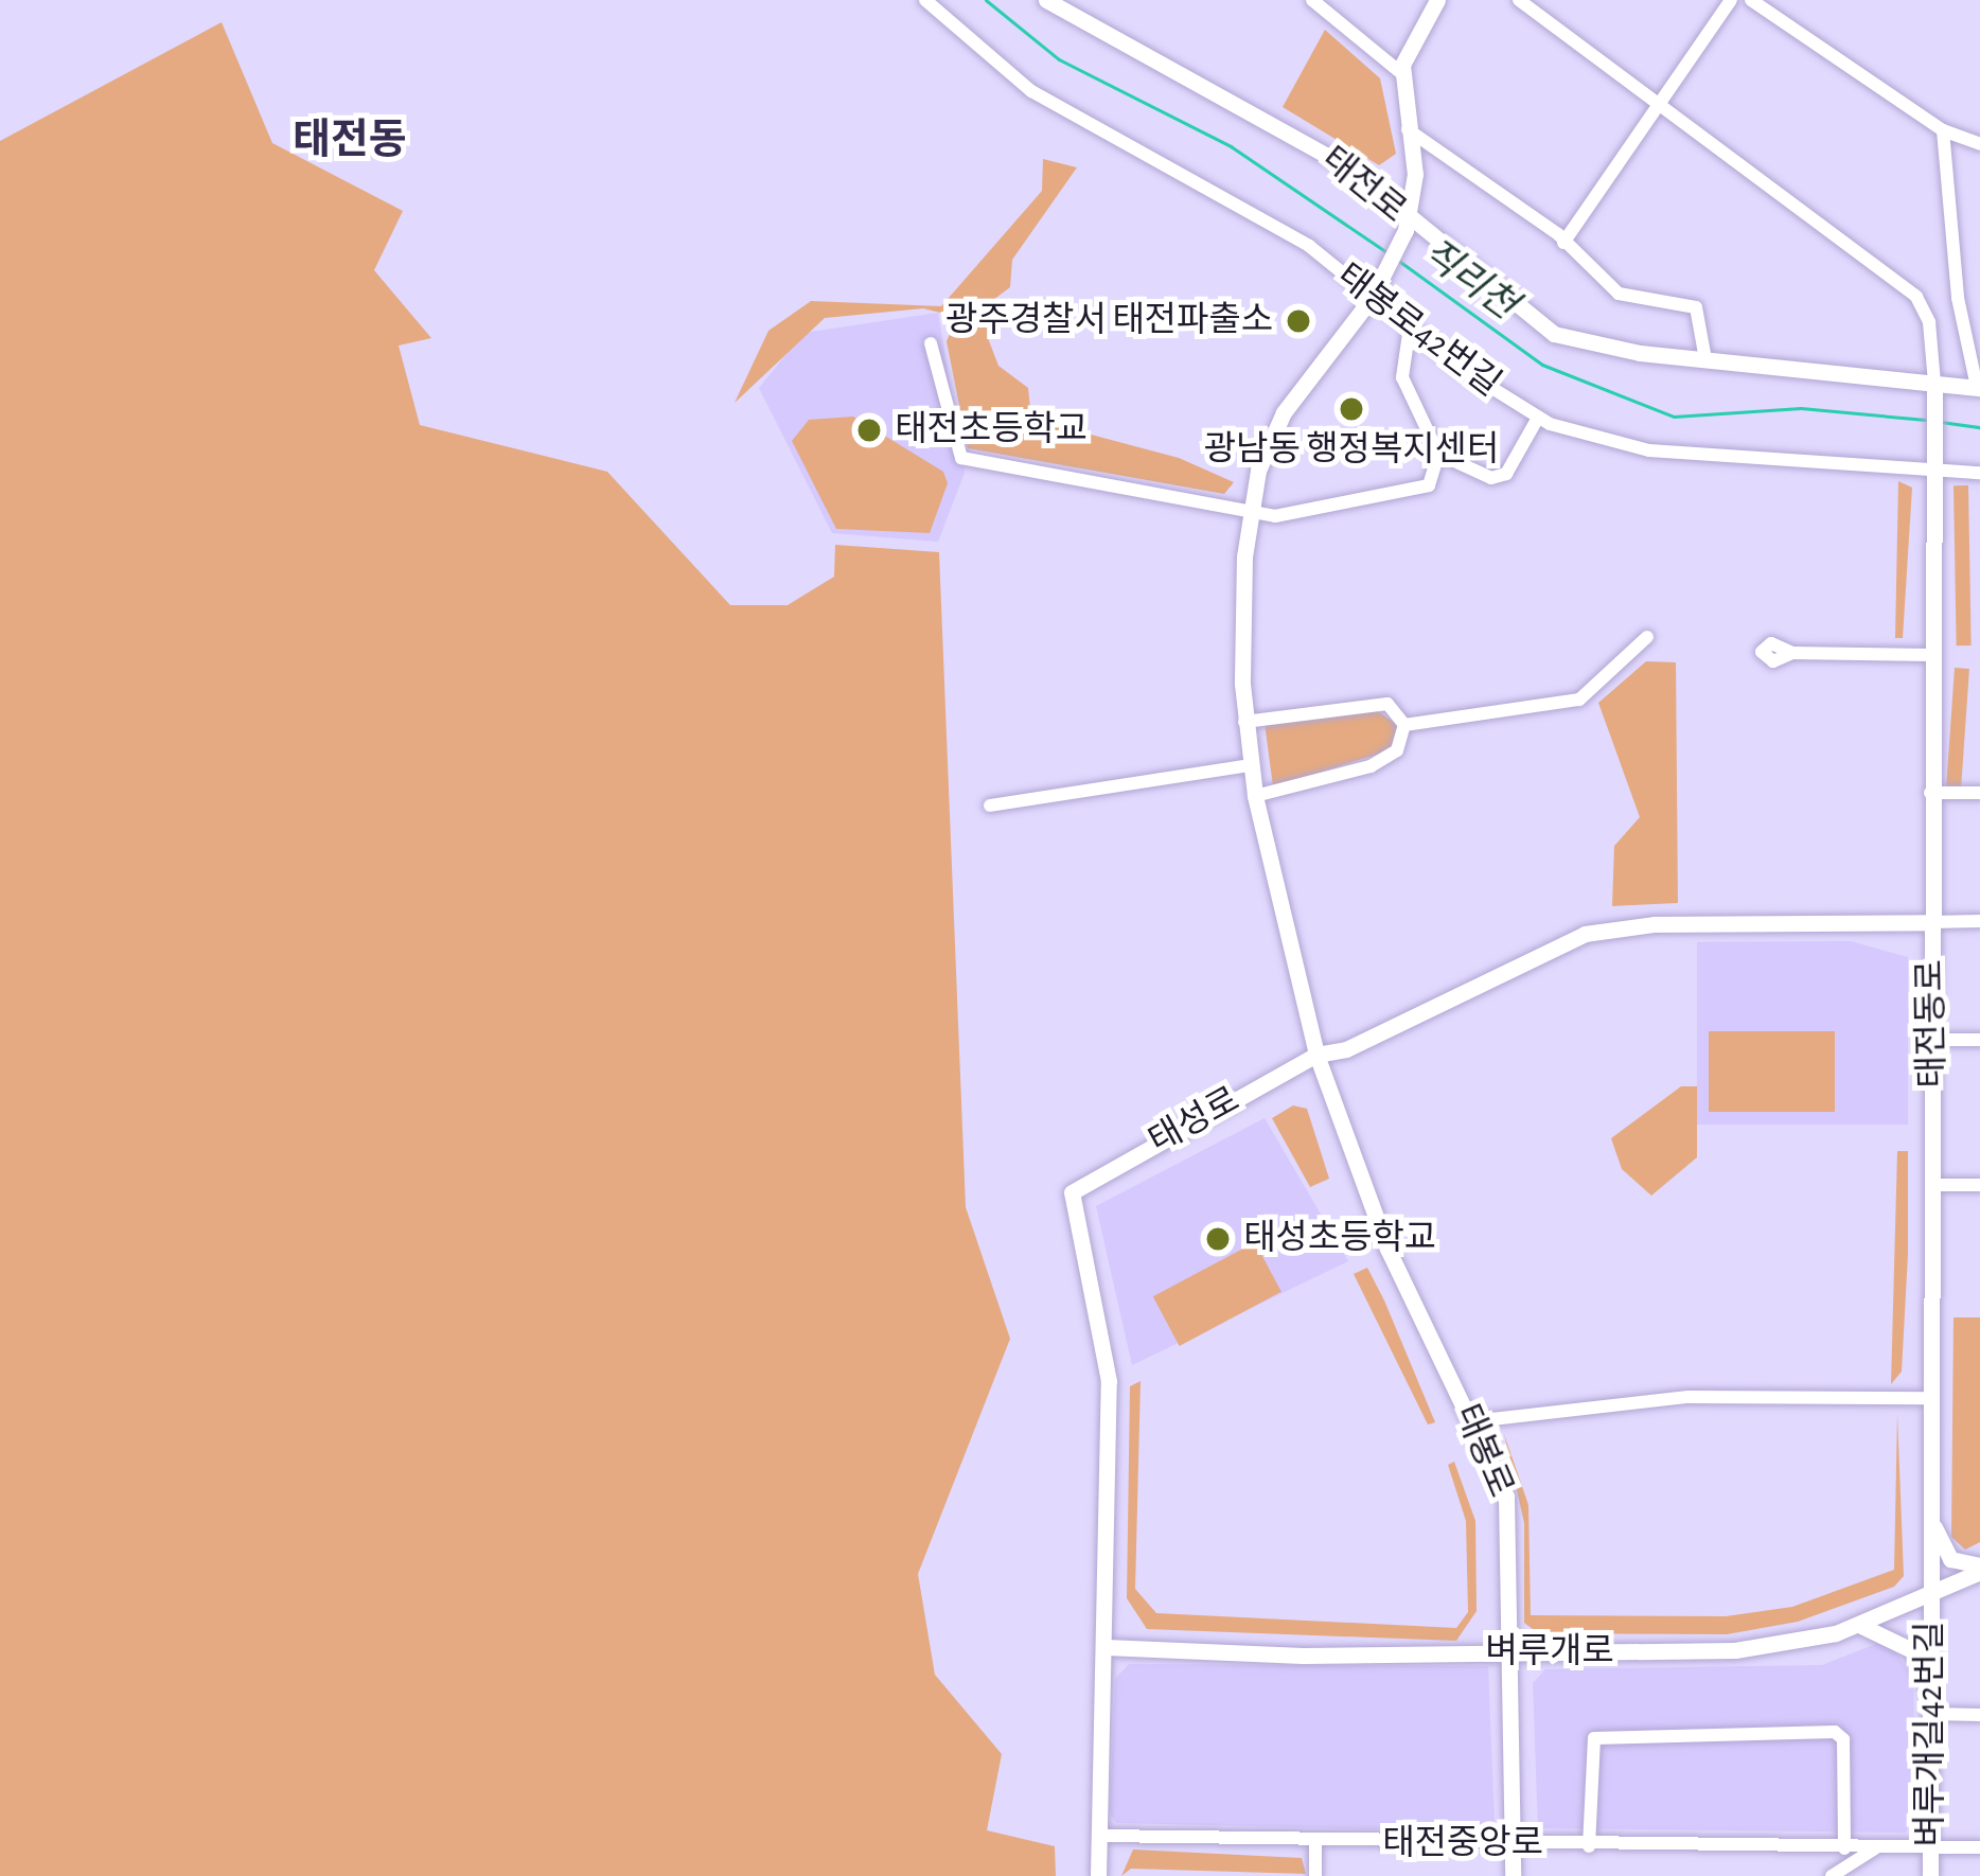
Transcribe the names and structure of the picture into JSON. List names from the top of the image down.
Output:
{
  "streets": {
    "street": [
      "태전로",
      "태봉로42번길",
      "태전동로",
      "태성로",
      "태봉로",
      "벼루개로",
      "벼루개길42번길",
      "태전중앙로"
    ]
  },
  "crossings": [
    ["태전로", "태전동로"],
    ["태전로", "태봉로"],
    ["태봉로42번길", "태전동로"],
    ["태봉로42번길", "태봉로"],
    ["태전동로", "태성로"],
    ["태전동로", "벼루개로"],
    ["태전동로", "벼루개길42번길"],
    ["태성로", "태봉로"],
    ["태성로", "벼루개로"],
    ["태성로", "태전중앙로"],
    ["태봉로", "벼루개로"],
    ["태봉로", "태전중앙로"],
    ["벼루개로", "벼루개길42번길"],
    ["벼루개길42번길", "태전중앙로"]
  ],
  "districts": ["태전동"],
  "water": ["직리천"],
  "places": [
    "광주경찰서 태전파출소",
    "광남동 행정복지센터",
    "태전초등학교",
    "태성초등학교"
  ]
}
